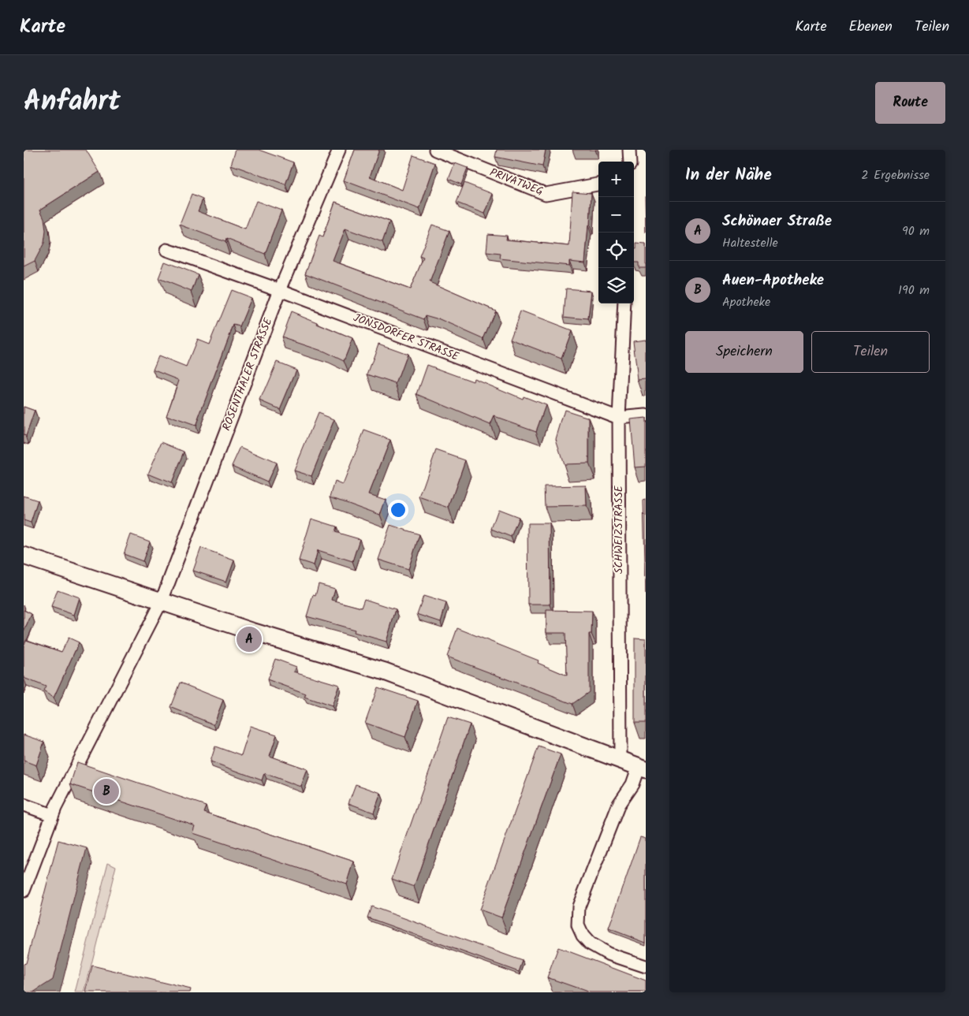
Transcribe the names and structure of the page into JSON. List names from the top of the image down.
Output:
{
  "streets": {
    "street": [
      "PRIVATWEG",
      "JONSDORFER STRASSE",
      "ROSENTHALER STRASSE",
      "SCHWEIZSTRASSE"
    ]
  },
  "crossings": [
    ["JONSDORFER STRASSE", "ROSENTHALER STRASSE"],
    ["JONSDORFER STRASSE", "SCHWEIZSTRASSE"]
  ],
  "page": {
    "header": "Karte",
    "nav": ["Karte", "Ebenen", "Teilen"],
    "title": "Anfahrt",
    "buttons": [
      "Route",
      ["Speichern", "Teilen"]
    ],
    "heading": ["In der Nähe", "2 Ergebnisse"],
    "map_buttons": ["+", "−"],
    "list": [
      {
        "mark": "A",
        "name": "Schönaer Straße",
        "note": "Haltestelle",
        "value": "90 m"
      },
      {
        "mark": "B",
        "name": "Auen-Apotheke",
        "note": "Apotheke",
        "value": "190 m"
      }
    ],
    "pins": ["A", "B"]
  }
}
